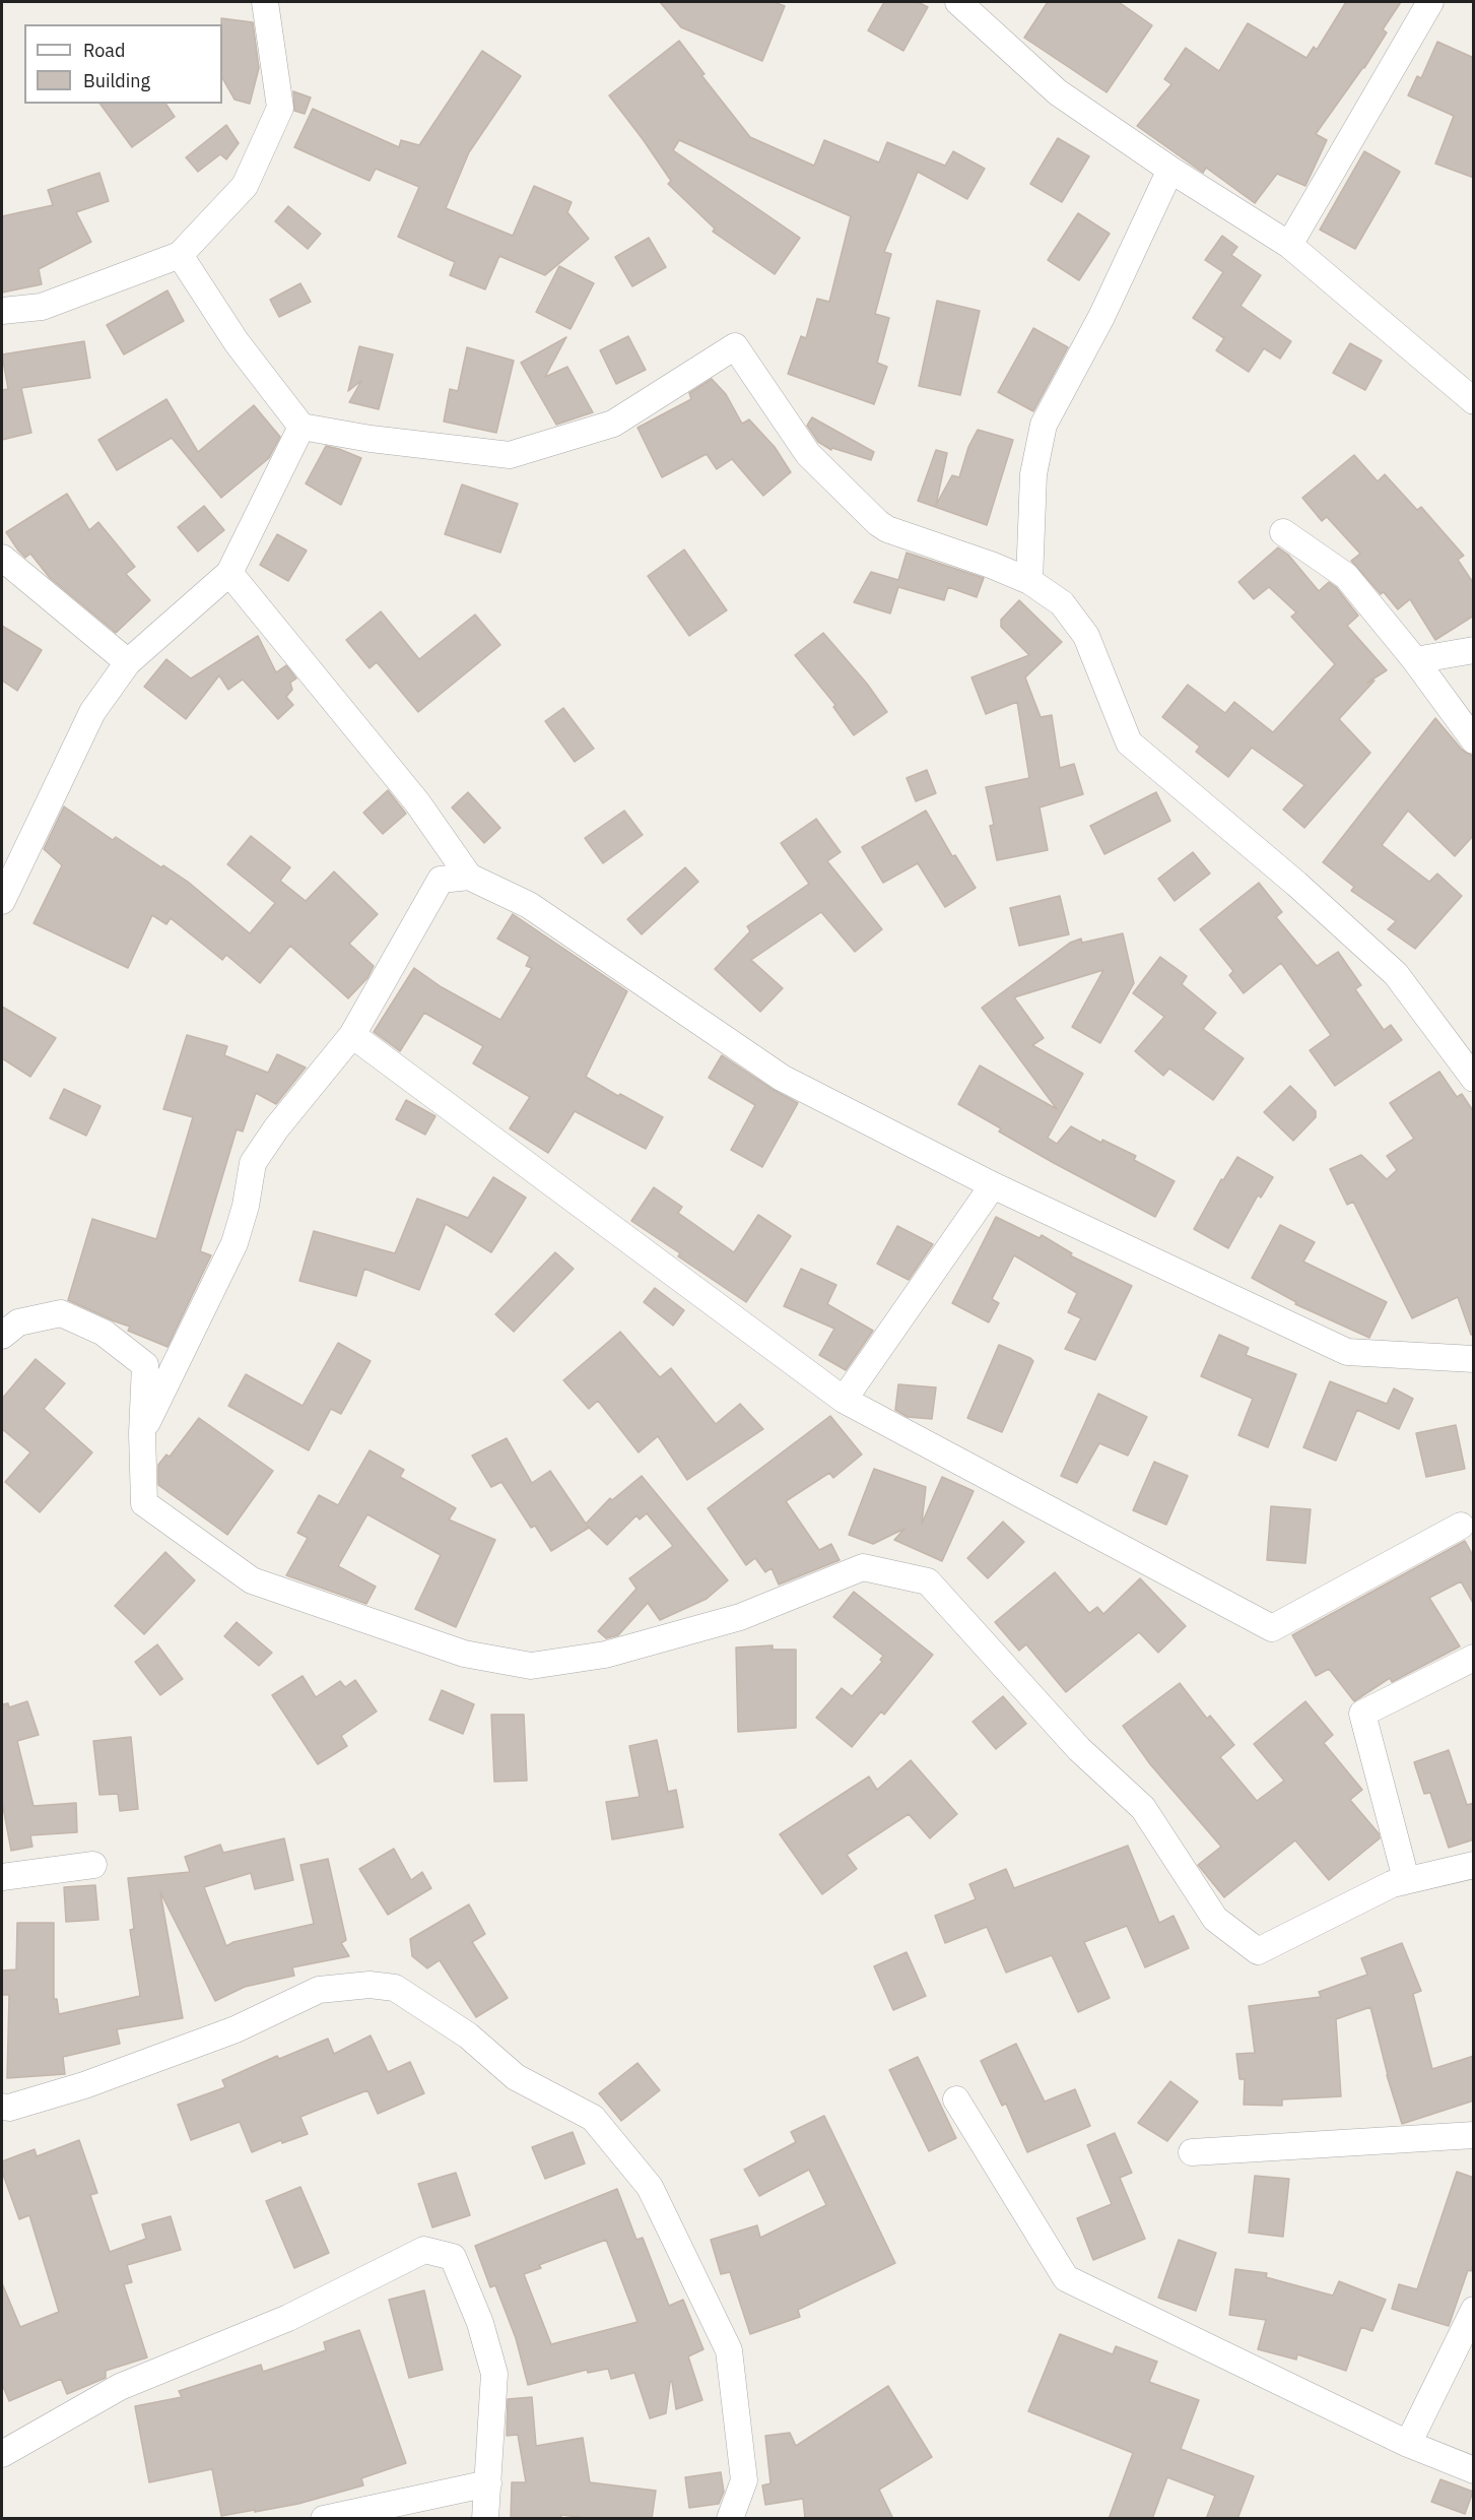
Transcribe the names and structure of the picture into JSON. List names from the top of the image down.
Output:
{
  "legend": ["Road", "Building"]
}
